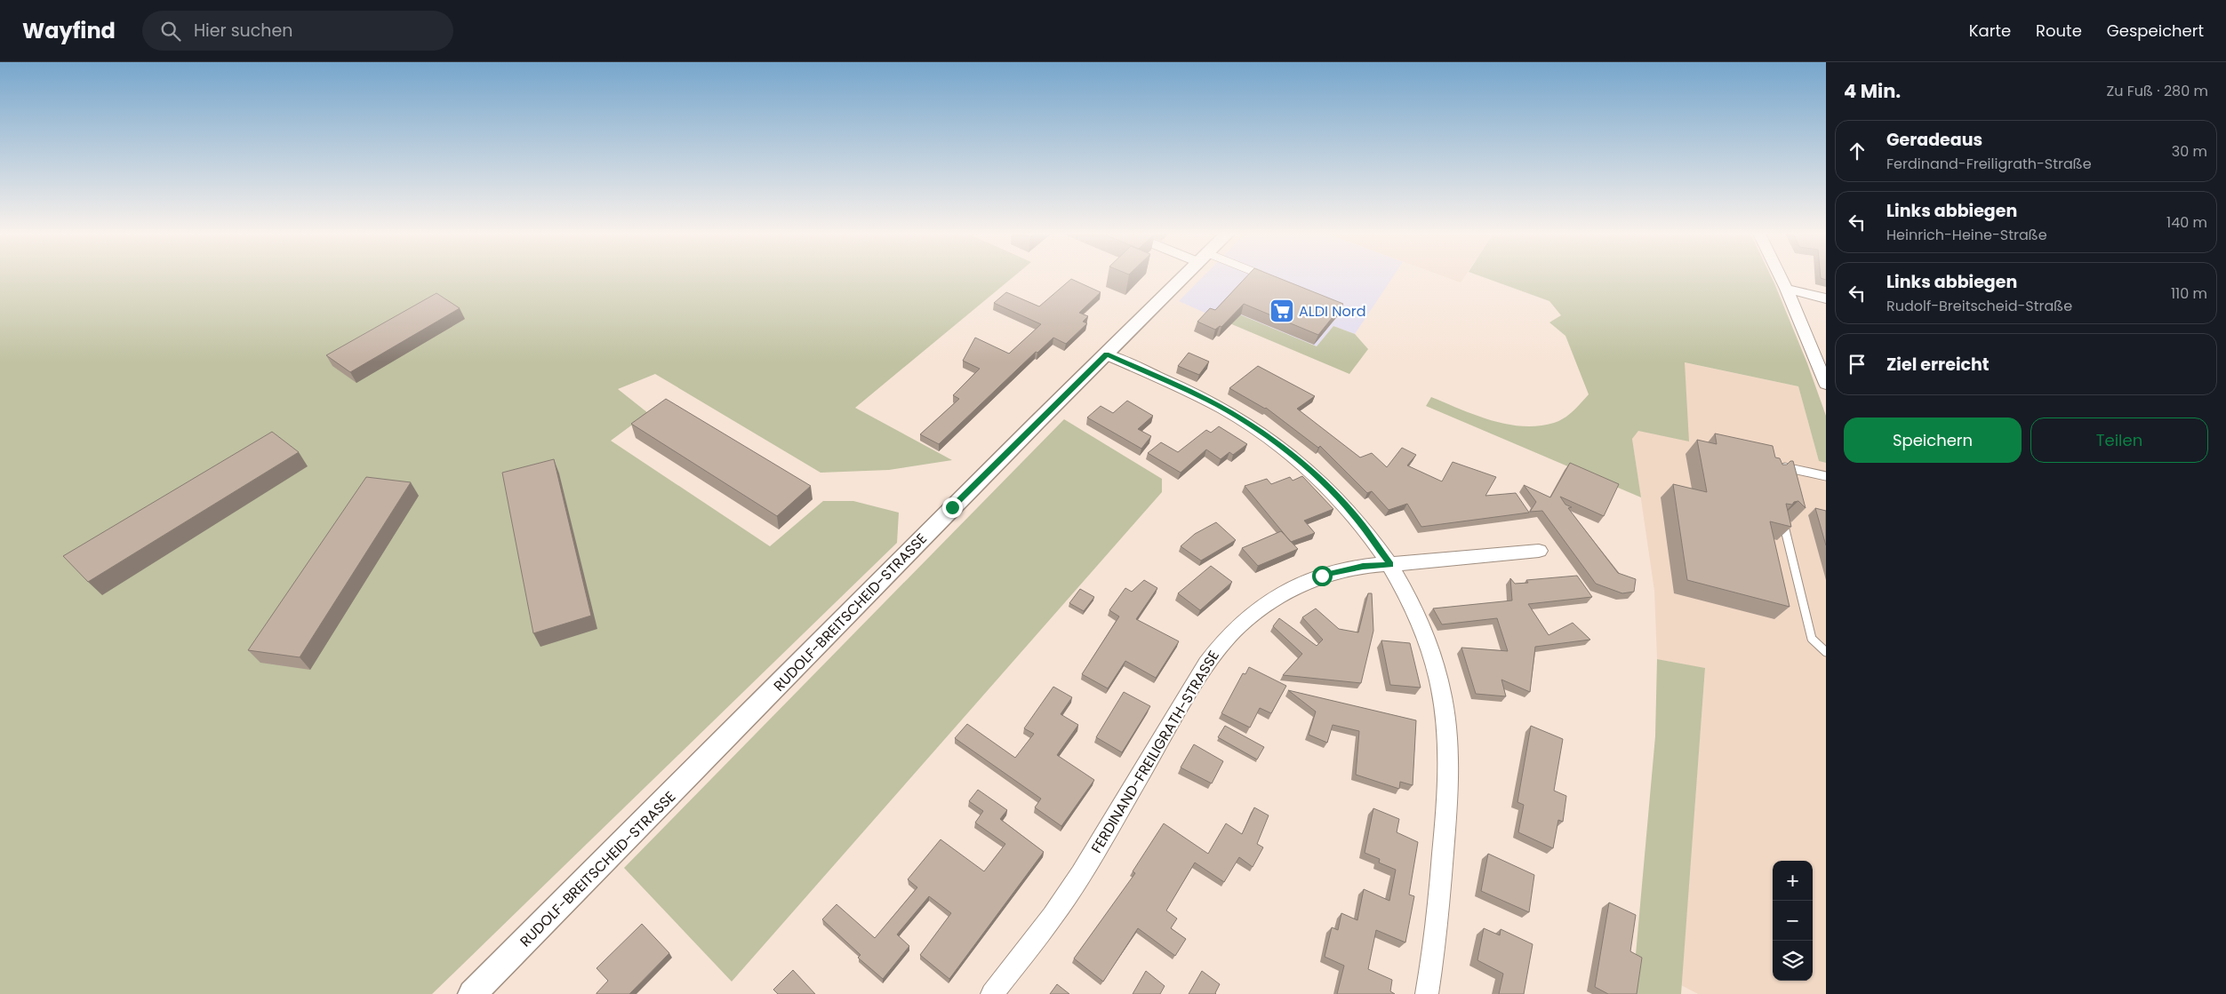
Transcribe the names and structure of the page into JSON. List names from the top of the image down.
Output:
{
  "streets": {
    "street": ["RUDOLF-BREITSCHEID-STRASSE", "FERDINAND-FREILIGRATH-STRASSE"]
  },
  "places": {
    "supermarket": ["ALDI Nord"]
  },
  "page": {
    "header": "Wayfind",
    "search": "Hier suchen",
    "nav": ["Karte", "Route", "Gespeichert"],
    "heading": ["4 Min.", "Zu Fuß · 280 m"],
    "list": [
      ["Geradeaus", "Ferdinand-Freiligrath-Straße", "30 m"],
      ["Links abbiegen", "Heinrich-Heine-Straße", "140 m"],
      ["Links abbiegen", "Rudolf-Breitscheid-Straße", "110 m"],
      "Ziel erreicht"
    ],
    "buttons": ["Speichern", "Teilen"],
    "map_buttons": ["+", "−"]
  }
}
